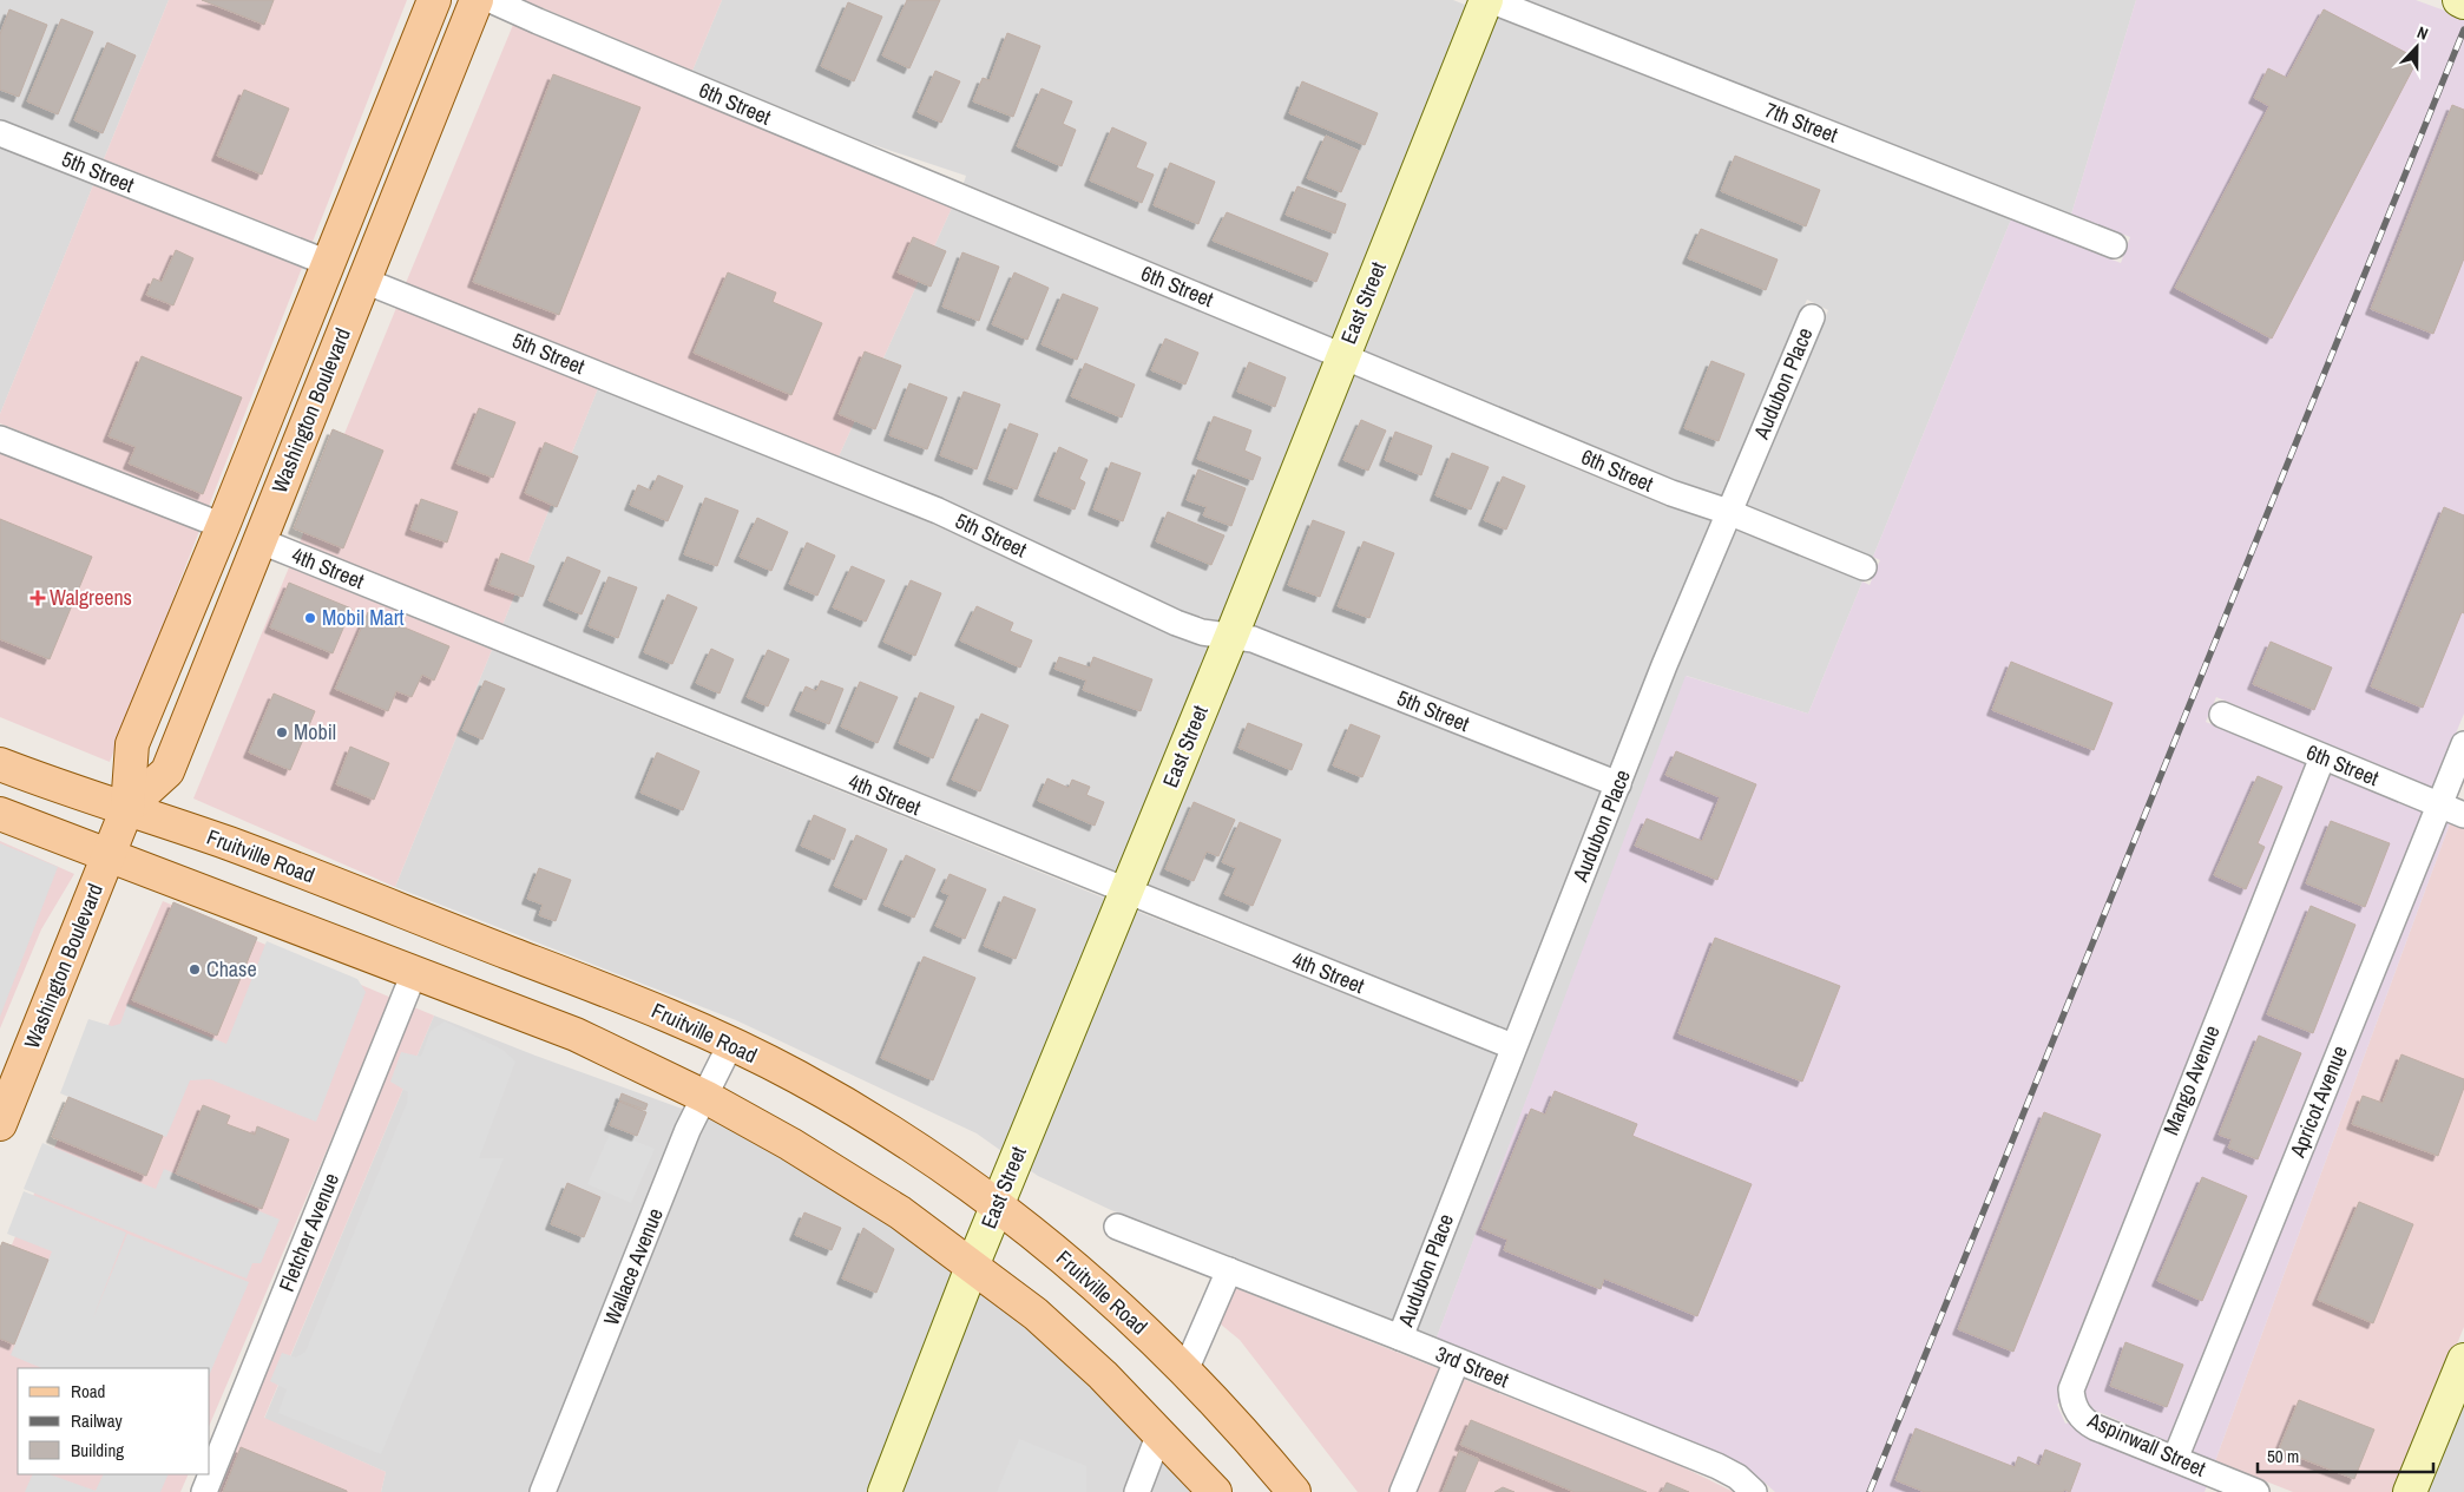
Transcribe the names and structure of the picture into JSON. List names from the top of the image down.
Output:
{
  "streets": {
    "main road": ["Washington Boulevard", "Fruitville Road"],
    "street": [
      "6th Street",
      "7th Street",
      "5th Street",
      "East Street",
      "Audubon Place",
      "4th Street",
      "Mango Avenue",
      "Apricot Avenue",
      "Fletcher Avenue",
      "Wallace Avenue",
      "3rd Street",
      "Aspinwall Street"
    ]
  },
  "crossings": [
    ["6th Street", "East Street"],
    ["6th Street", "Audubon Place"],
    ["6th Street", "Mango Avenue"],
    ["6th Street", "Apricot Avenue"],
    ["7th Street", "East Street"],
    ["5th Street", "East Street"],
    ["5th Street", "Audubon Place"],
    ["5th Street", "Washington Boulevard"],
    ["East Street", "4th Street"],
    ["East Street", "Fruitville Road"],
    ["Audubon Place", "4th Street"],
    ["Audubon Place", "3rd Street"],
    ["Washington Boulevard", "4th Street"],
    ["Washington Boulevard", "Fruitville Road"],
    ["Fruitville Road", "Wallace Avenue"],
    ["Mango Avenue", "Aspinwall Street"],
    ["Apricot Avenue", "Aspinwall Street"]
  ],
  "places": {
    "health": ["Walgreens"],
    "other": ["Mobil Mart", "Mobil", "Chase"]
  },
  "legend": ["Road", "Railway", "Building"],
  "scale_bar": "50 m",
  "north": "top"
}
